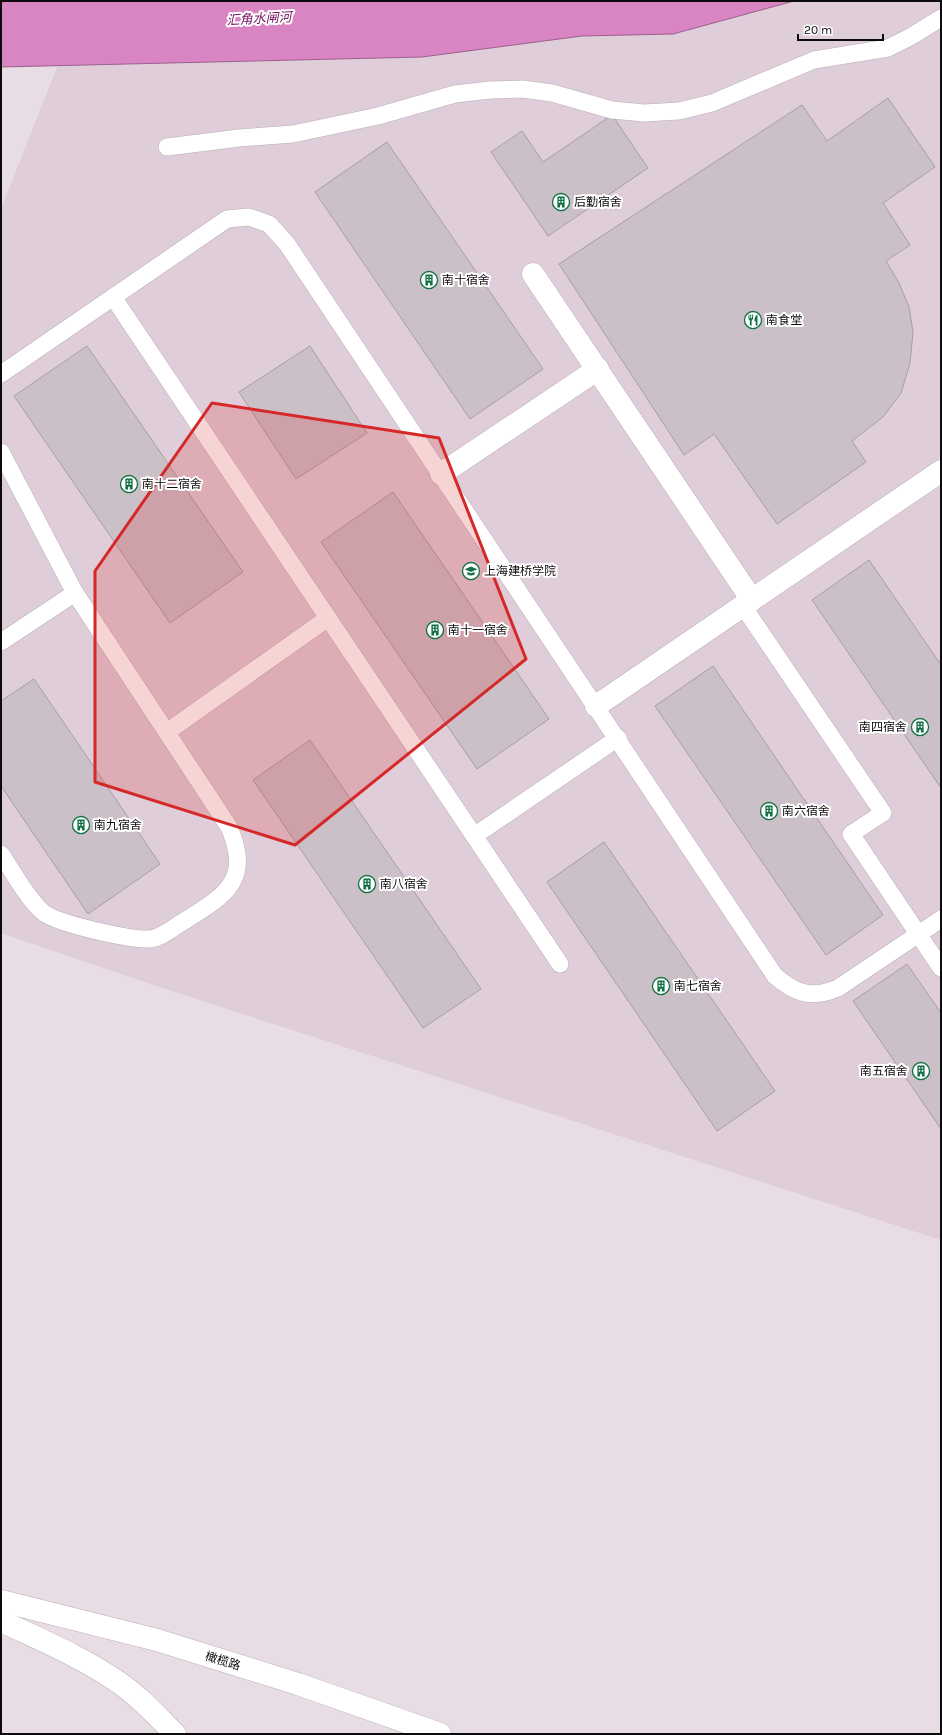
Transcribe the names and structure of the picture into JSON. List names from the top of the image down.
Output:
{
  "streets": {
    "street": ["橄榄路"]
  },
  "water": ["汇角水闸河"],
  "places": {
    "building": [
      "后勤宿舍",
      "南十宿舍",
      "南十二宿舍",
      "南十一宿舍",
      "南四宿舍",
      "南六宿舍",
      "南九宿舍",
      "南八宿舍",
      "南七宿舍",
      "南五宿舍"
    ],
    "restaurant": ["南食堂"],
    "school or university": ["上海建桥学院"]
  },
  "scale_bar": "20 m"
}
